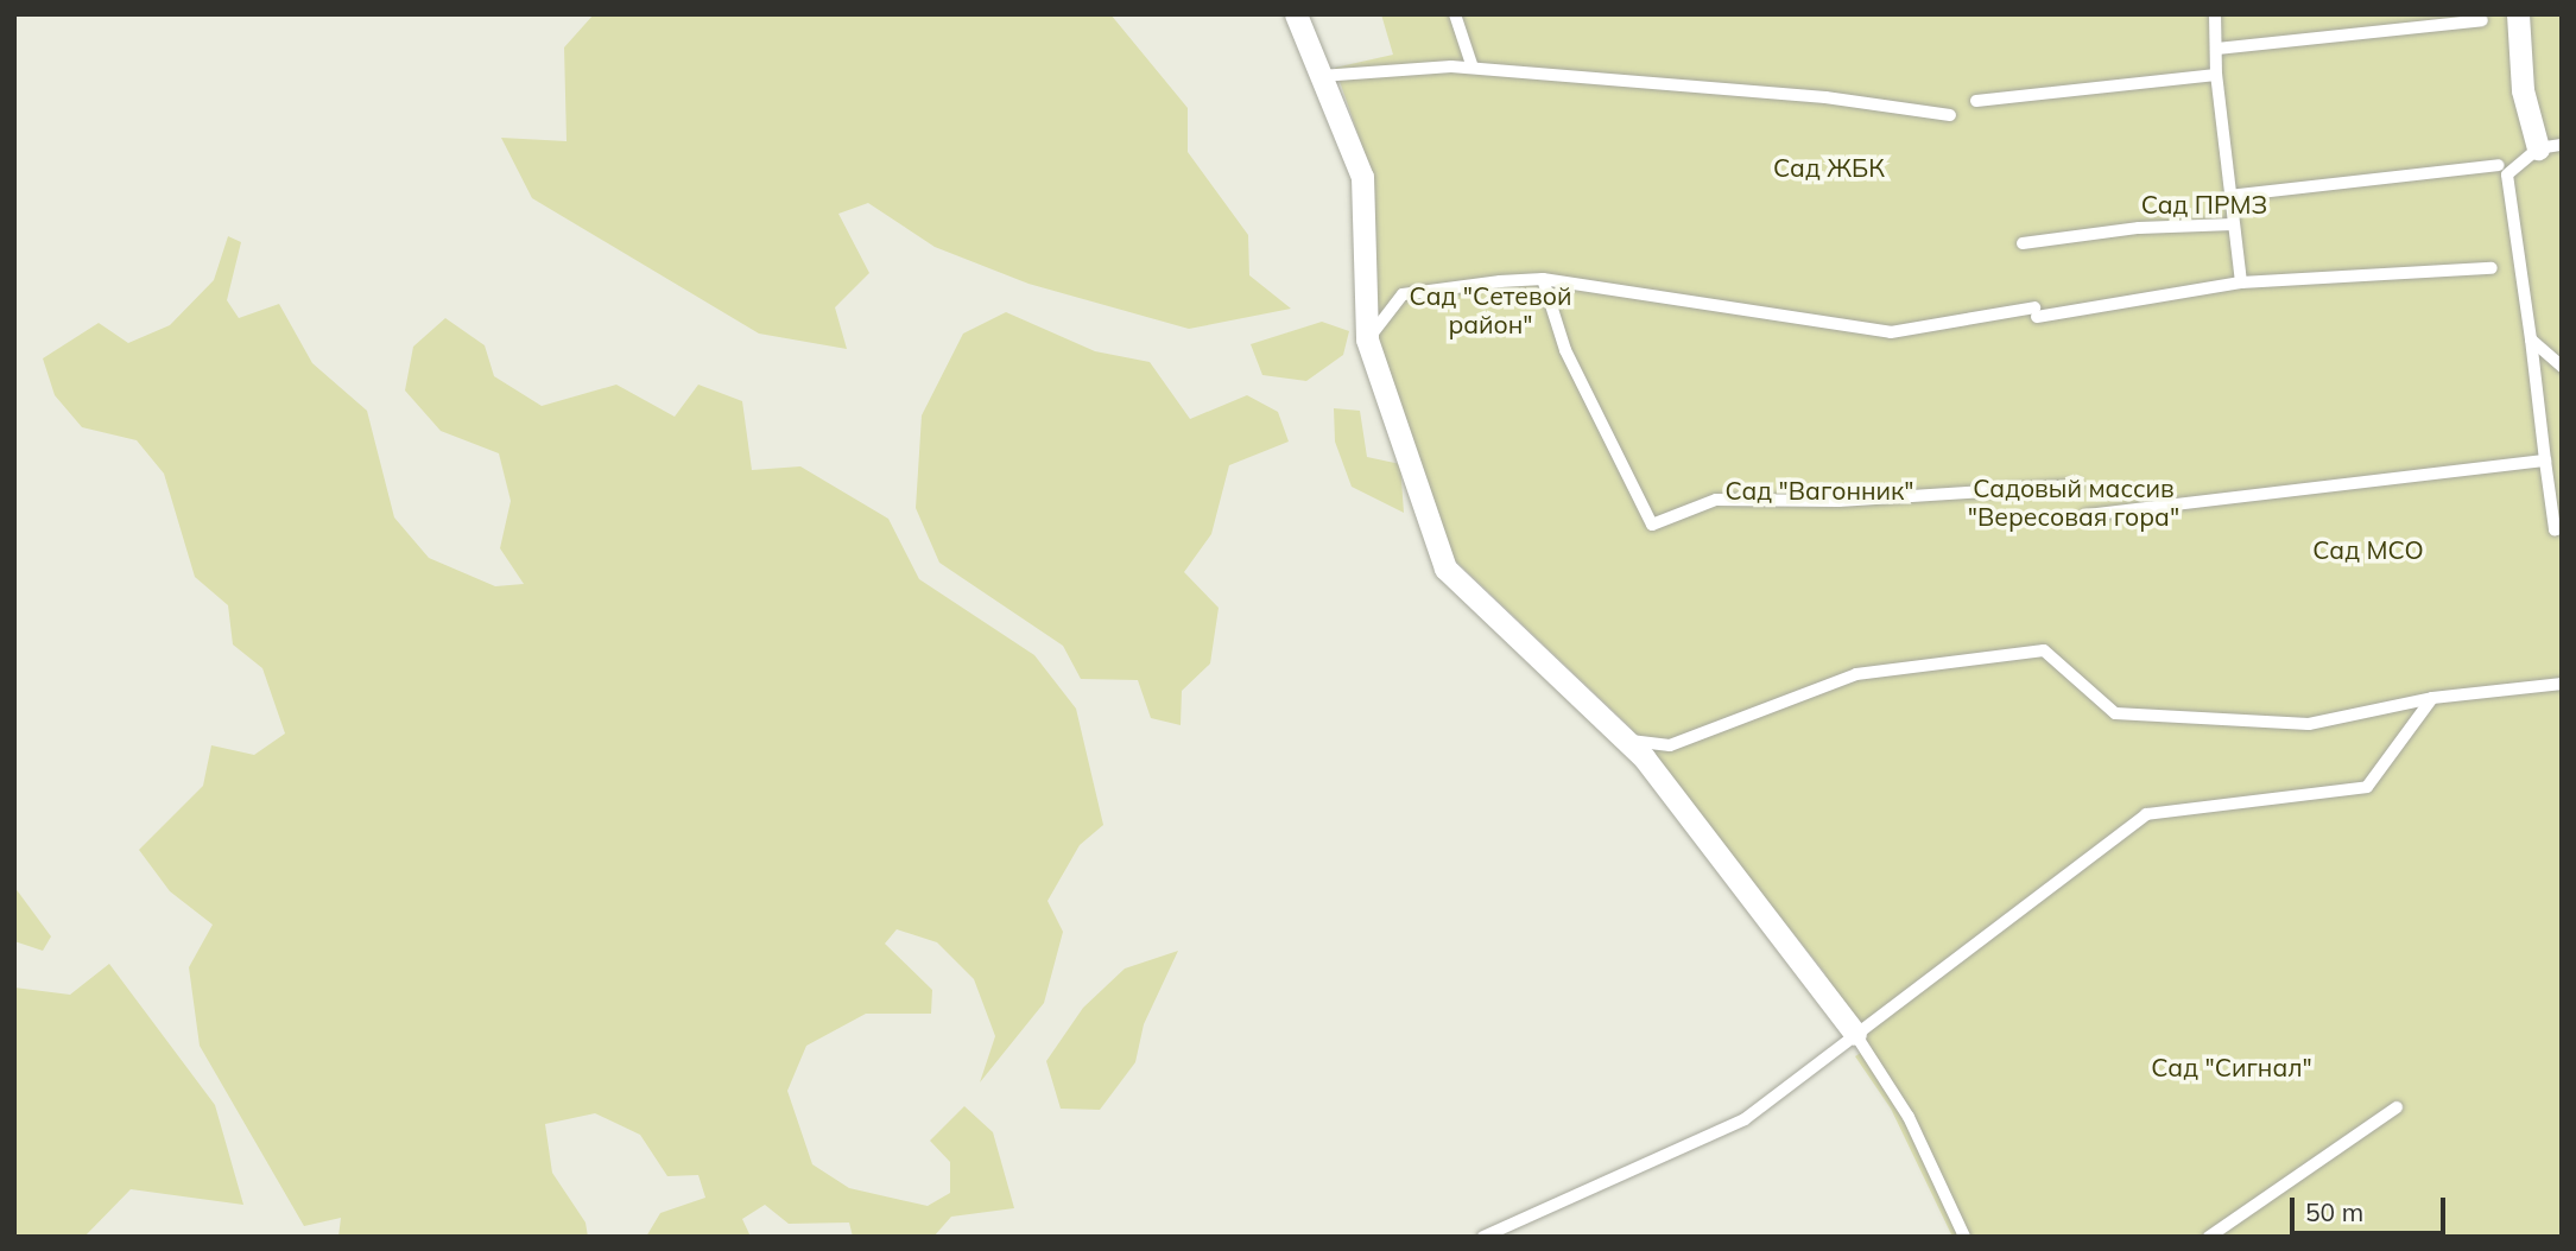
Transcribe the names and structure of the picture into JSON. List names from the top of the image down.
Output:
{
  "parks": [
    "Сад ЖБК",
    "Сад ПРМЗ",
    "Сад \"Сетевой район\"",
    "Садовый массив \"Вересовая гора\"",
    "Сад \"Вагонник\"",
    "Сад МСО",
    "Сад \"Сигнал\""
  ],
  "scale_bar": "50 m"
}
